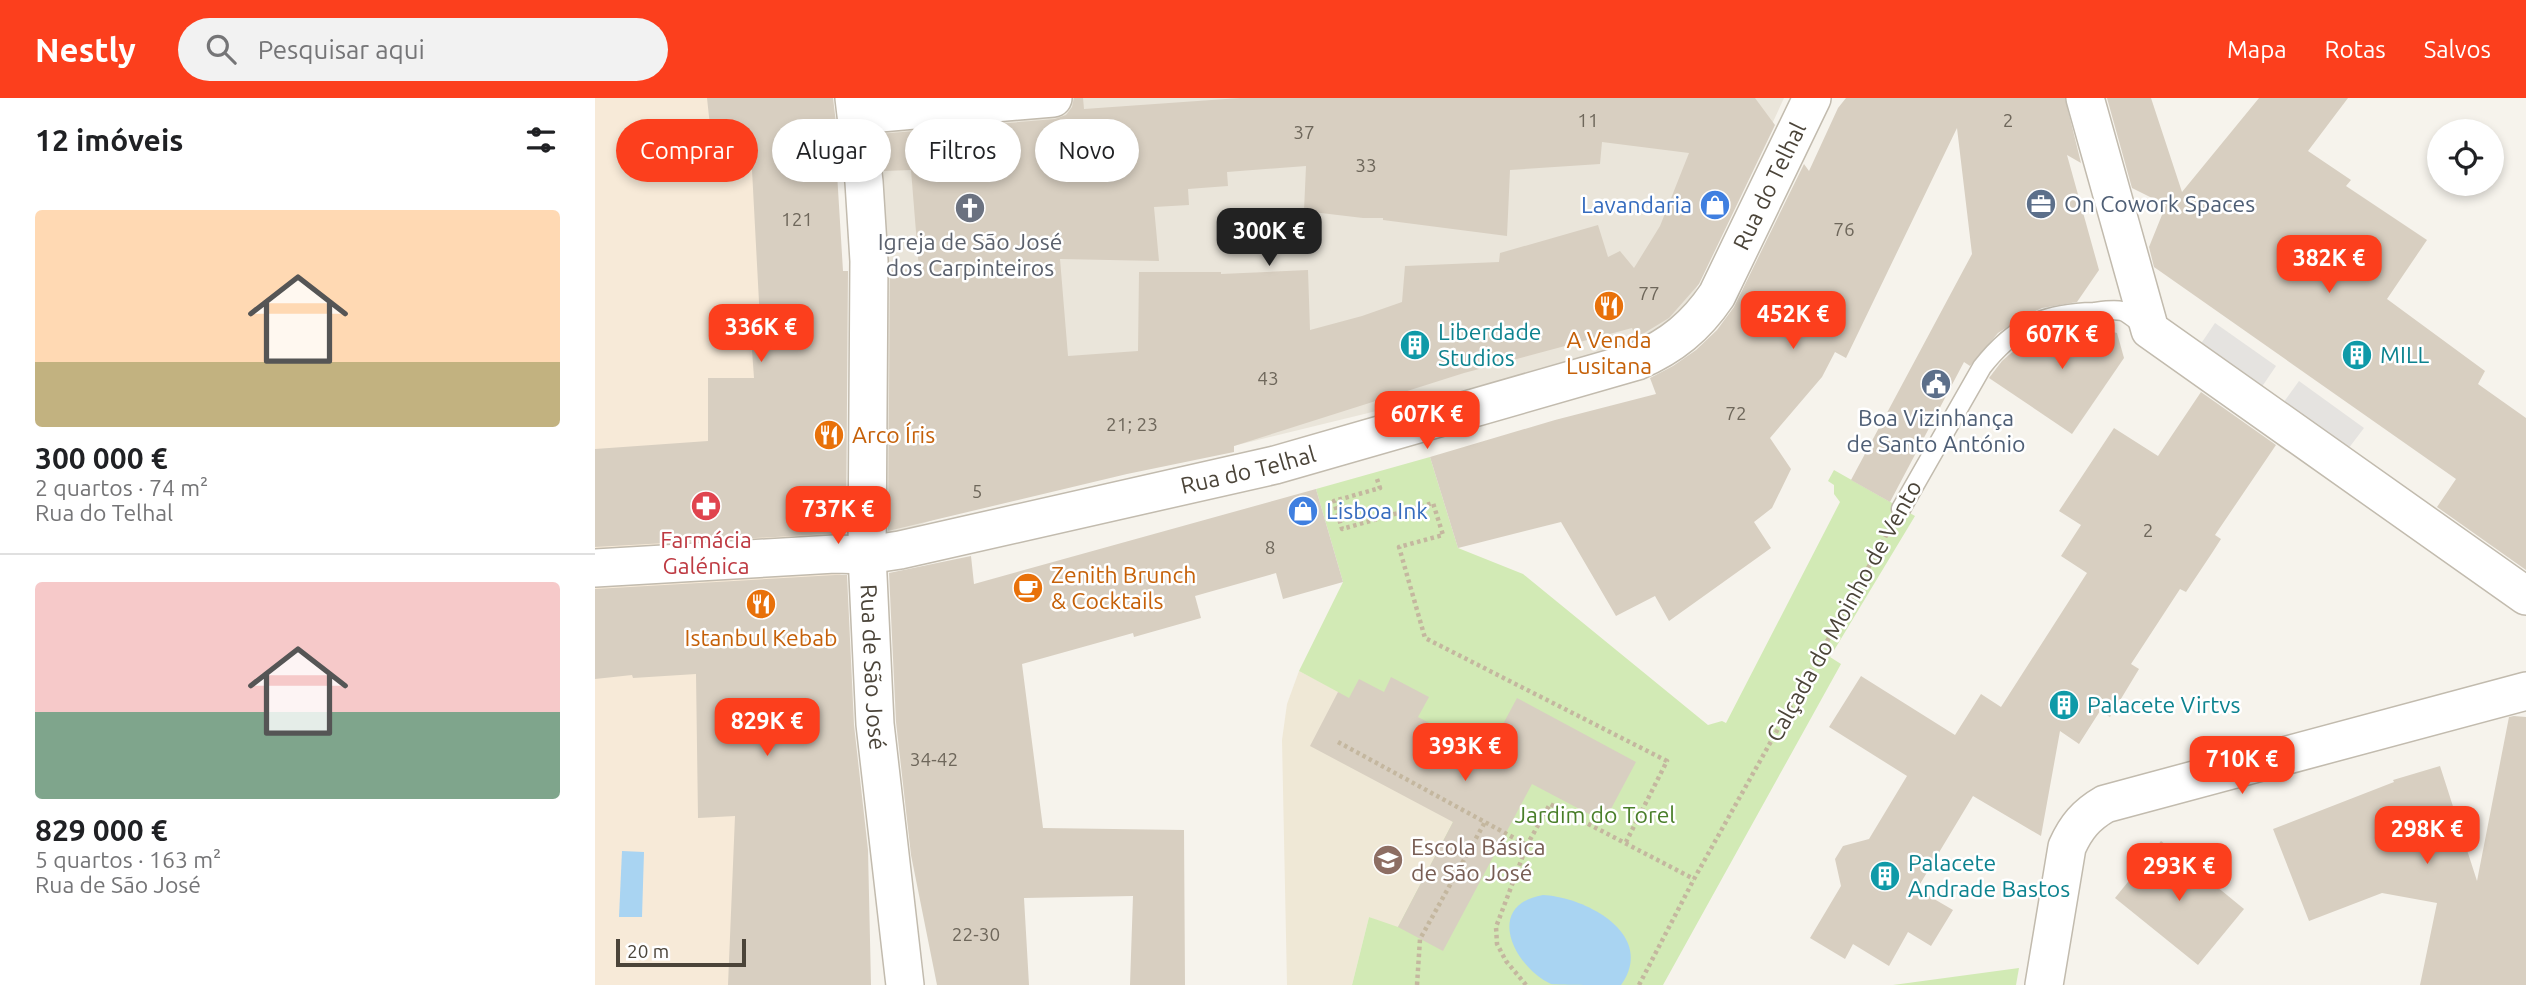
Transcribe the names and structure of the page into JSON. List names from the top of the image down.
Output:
{
  "streets": {
    "street": ["Rua do Telhal", "Calçada do Moinho de Vento", "Rua de São José"]
  },
  "crossings": [
    ["Rua do Telhal", "Rua de São José"]
  ],
  "parks": ["Jardim do Torel"],
  "places": {
    "office": ["On Cowork Spaces"],
    "shop": ["Lavandaria", "Lisboa Ink"],
    "church": ["Igreja de São José dos Carpinteiros"],
    "restaurant": ["A Venda Lusitana", "Arco Íris", "Istanbul Kebab"],
    "building": [
      "Liberdade Studios",
      "MILL",
      "Palacete Virtvs",
      "Palacete Andrade Bastos"
    ],
    "public building": ["Boa Vizinhança de Santo António"],
    "pharmacy": ["Farmácia Galénica"],
    "cafe": ["Zenith Brunch & Cocktails"],
    "school or university": ["Escola Básica de São José"]
  },
  "house_numbers": [
    "11",
    "2",
    "37",
    "33",
    "121",
    "76",
    "77",
    "43",
    "72",
    "21; 23",
    "5",
    "2",
    "8",
    "34-42",
    "22-30"
  ],
  "scale_bar": "20 m",
  "page": {
    "header": "Nestly",
    "search": "Pesquisar aqui",
    "nav": ["Mapa", "Rotas", "Salvos"],
    "heading": "12 imóveis",
    "chip": [
      "Comprar",
      "Alugar",
      "Filtros",
      "Novo"
    ],
    "list": [
      {
        "name": "300 000 €",
        "note": "2 quartos · 74 m² · Rua do Telhal"
      },
      {
        "name": "829 000 €",
        "note": "5 quartos · 163 m² · Rua de São José"
      }
    ],
    "price": [
      "300K €",
      "382K €",
      "452K €",
      "336K €",
      "607K €",
      "607K €",
      "737K €",
      "829K €",
      "393K €",
      "710K €",
      "298K €",
      "293K €"
    ],
    "scale": "20 m"
  }
}
